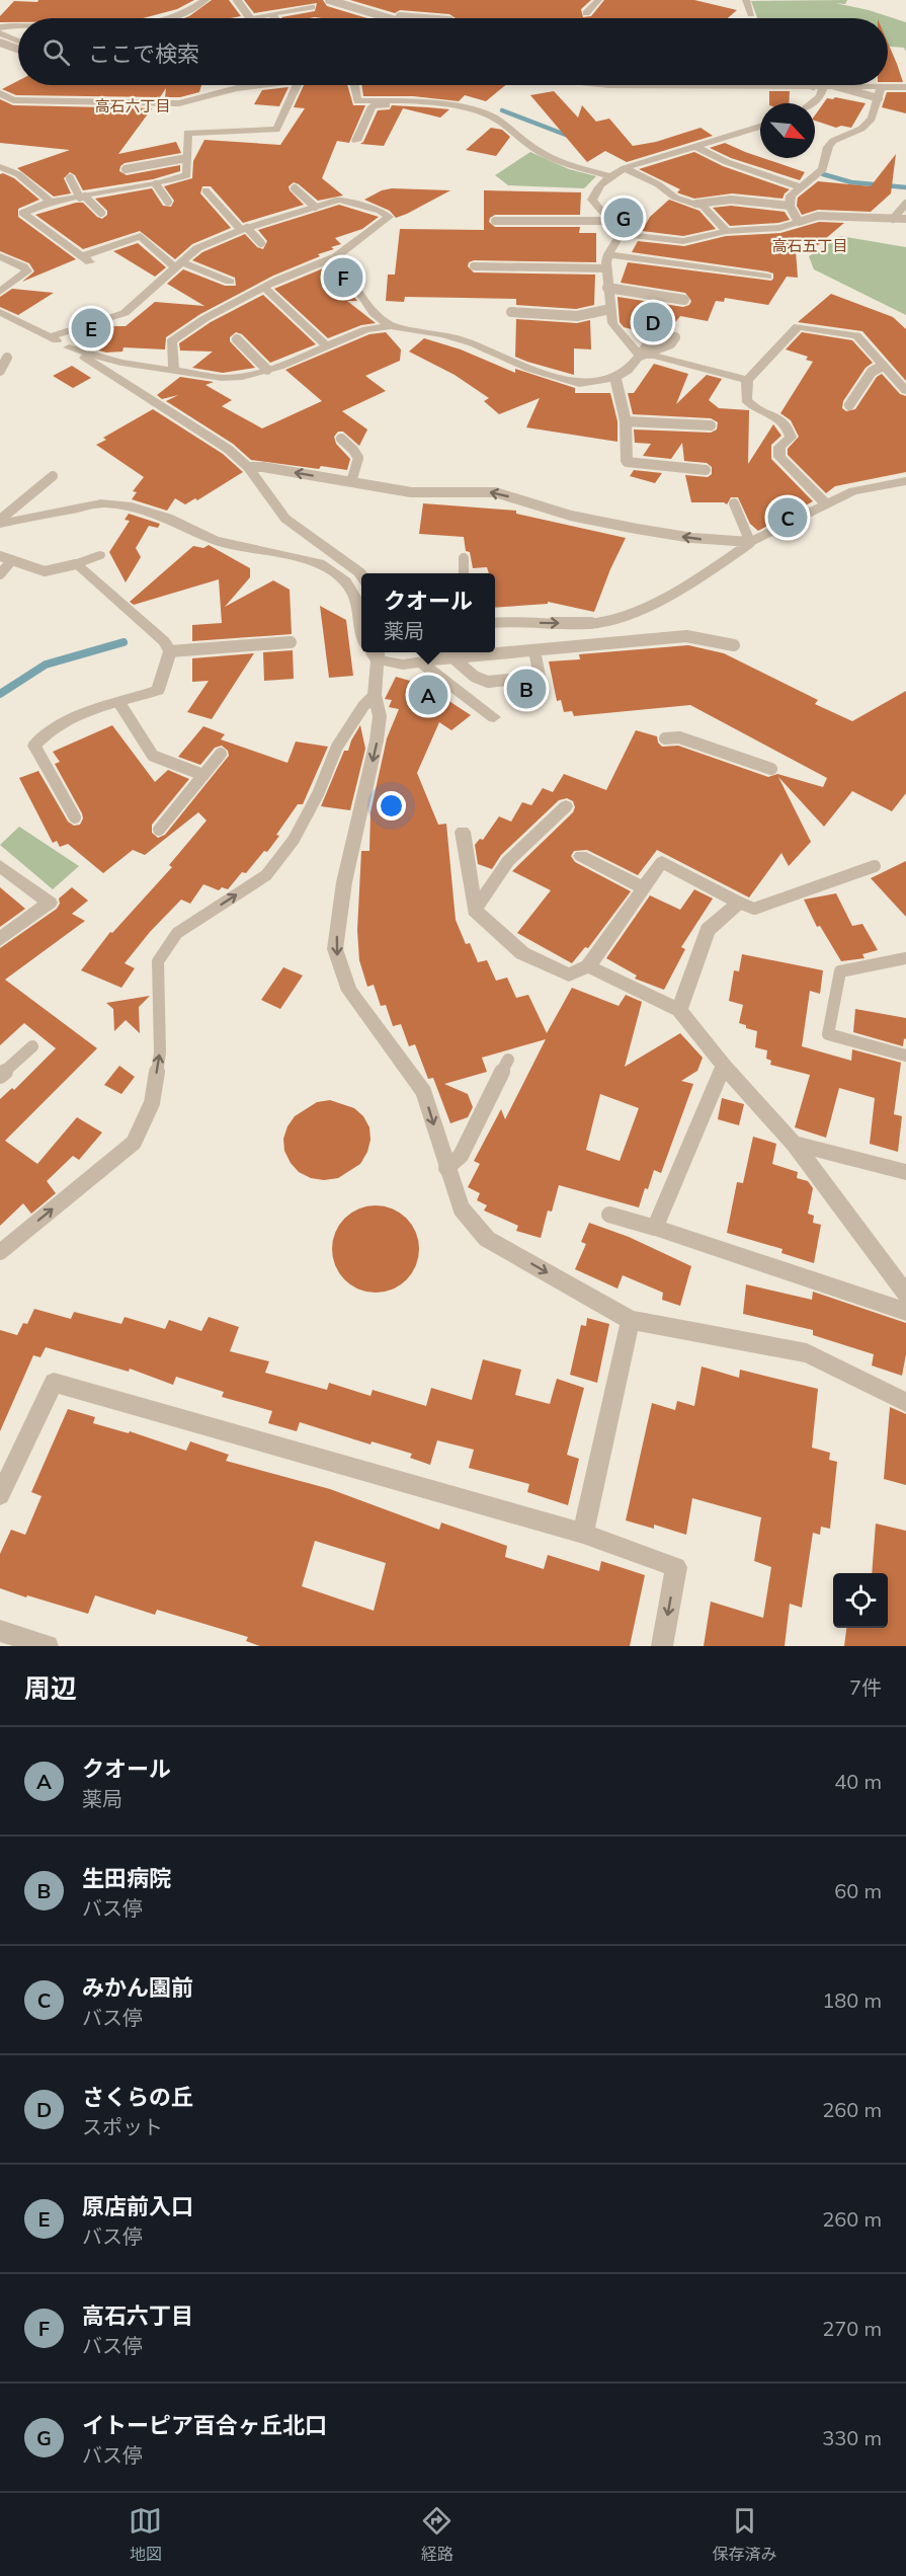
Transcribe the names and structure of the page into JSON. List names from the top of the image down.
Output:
{
  "districts": ["高石六丁目", "高石五丁目"],
  "north": "bottom right",
  "page": {
    "search": "ここで検索",
    "pins": [
      "G",
      "F",
      "D",
      "E",
      "C",
      "B",
      "A"
    ],
    "popup": ["クオール", "薬局"],
    "heading": ["周辺", "7件"],
    "list": [
      {
        "mark": "A",
        "name": "クオール",
        "note": "薬局",
        "value": "40 m"
      },
      {
        "mark": "B",
        "name": "生田病院",
        "note": "バス停",
        "value": "60 m"
      },
      {
        "mark": "C",
        "name": "みかん園前",
        "note": "バス停",
        "value": "180 m"
      },
      {
        "mark": "D",
        "name": "さくらの丘",
        "note": "スポット",
        "value": "260 m"
      },
      {
        "mark": "E",
        "name": "原店前入口",
        "note": "バス停",
        "value": "260 m"
      },
      {
        "mark": "F",
        "name": "高石六丁目",
        "note": "バス停",
        "value": "270 m"
      },
      {
        "mark": "G",
        "name": "イトーピア百合ヶ丘北口",
        "note": "バス停",
        "value": "330 m"
      }
    ],
    "nav": ["地図", "経路", "保存済み"]
  }
}
